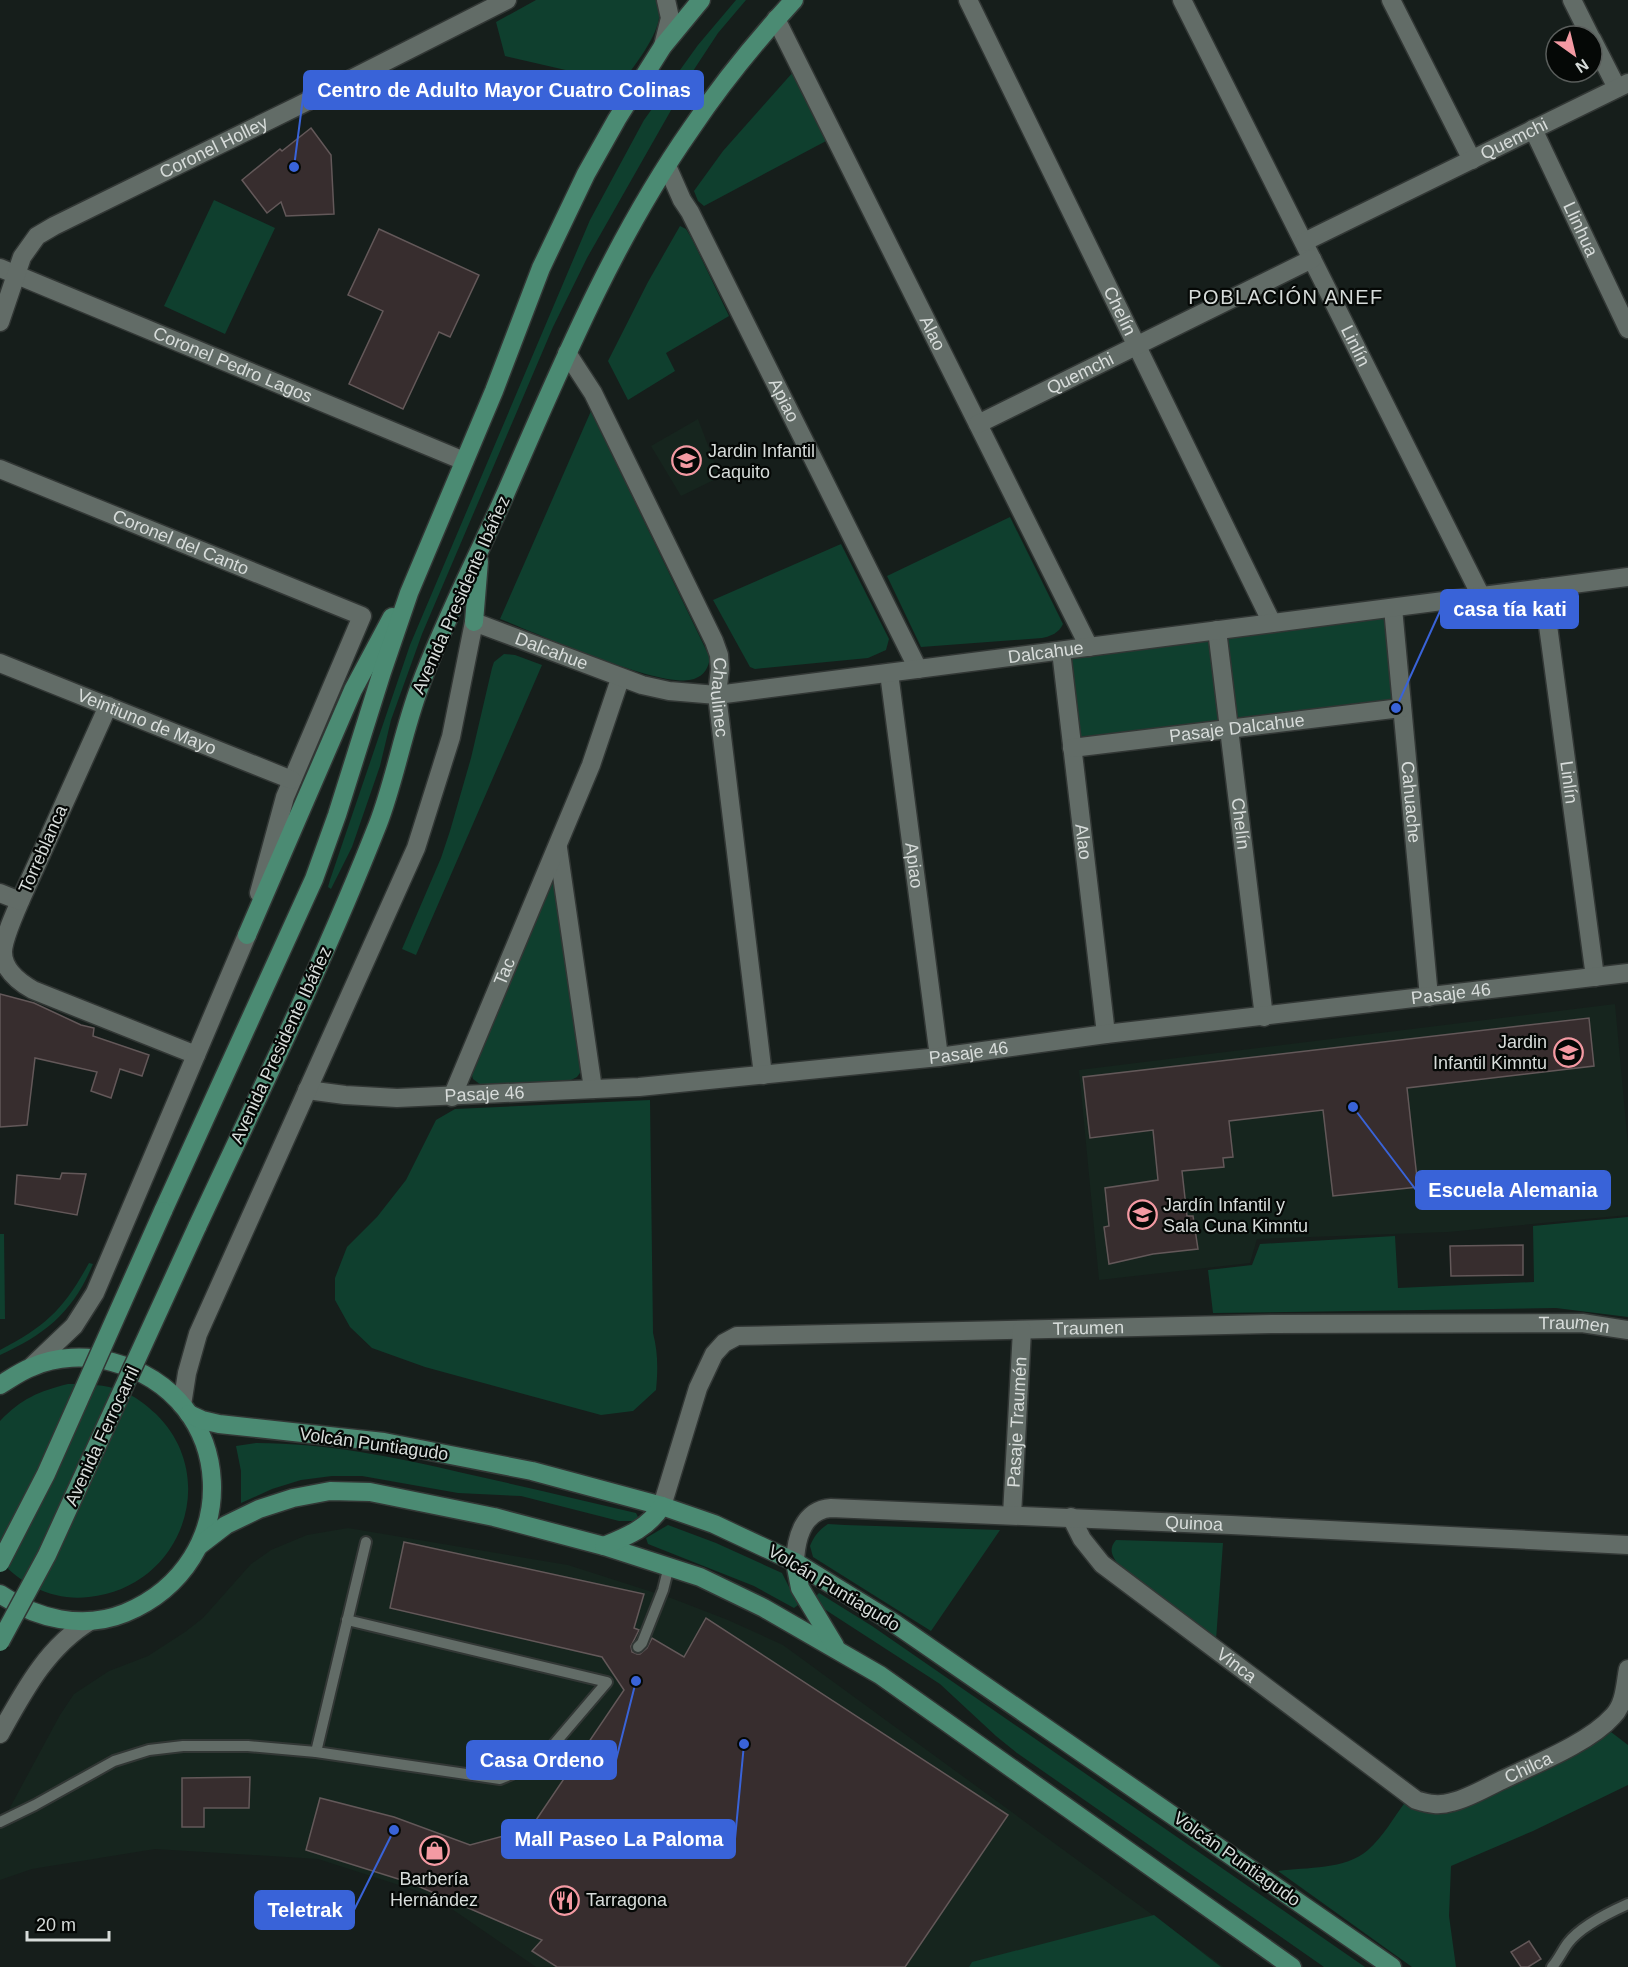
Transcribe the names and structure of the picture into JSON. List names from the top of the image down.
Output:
{
  "streets": {
    "main road": ["Avenida Presidente Ibáñez", "Avenida Ferrocarril", "Volcán Puntiagudo"],
    "street": [
      "Quemchi",
      "Coronel Holley",
      "Llinhua",
      "Chelín",
      "Alao",
      "Linlín",
      "Coronel Pedro Lagos",
      "Apiao",
      "Coronel del Canto",
      "Dalcahue",
      "Chaulinec",
      "Veintiuno de Mayo",
      "Pasaje Dalcahue",
      "Cahuache",
      "Torreblanca",
      "Tac",
      "Pasaje 46",
      "Traumen",
      "Pasaje Traumén",
      "Quinoa",
      "Vinca",
      "Chilca"
    ]
  },
  "crossings": [
    ["Quemchi", "Llinhua"],
    ["Quemchi", "Chelín"],
    ["Quemchi", "Alao"],
    ["Quemchi", "Linlín"],
    ["Coronel Holley", "Coronel Pedro Lagos"],
    ["Chelín", "Dalcahue"],
    ["Chelín", "Pasaje Dalcahue"],
    ["Chelín", "Pasaje 46"],
    ["Alao", "Avenida Presidente Ibáñez"],
    ["Alao", "Dalcahue"],
    ["Alao", "Pasaje Dalcahue"],
    ["Alao", "Pasaje 46"],
    ["Linlín", "Dalcahue"],
    ["Linlín", "Pasaje 46"],
    ["Apiao", "Avenida Presidente Ibáñez"],
    ["Apiao", "Dalcahue"],
    ["Apiao", "Pasaje 46"],
    ["Coronel del Canto", "Veintiuno de Mayo"],
    ["Avenida Presidente Ibáñez", "Dalcahue"],
    ["Avenida Presidente Ibáñez", "Chaulinec"],
    ["Avenida Presidente Ibáñez", "Pasaje 46"],
    ["Avenida Presidente Ibáñez", "Avenida Ferrocarril"],
    ["Avenida Presidente Ibáñez", "Volcán Puntiagudo"],
    ["Dalcahue", "Chaulinec"],
    ["Dalcahue", "Cahuache"],
    ["Dalcahue", "Tac"],
    ["Chaulinec", "Pasaje 46"],
    ["Veintiuno de Mayo", "Torreblanca"],
    ["Pasaje Dalcahue", "Cahuache"],
    ["Cahuache", "Pasaje 46"],
    ["Tac", "Pasaje 46"],
    ["Traumen", "Pasaje Traumén"],
    ["Traumen", "Volcán Puntiagudo"],
    ["Pasaje Traumén", "Quinoa"],
    ["Volcán Puntiagudo", "Quinoa"],
    ["Quinoa", "Vinca"],
    ["Vinca", "Chilca"]
  ],
  "districts": ["POBLACIÓN ANEF"],
  "places": {
    "other": [
      "Centro de Adulto Mayor Cuatro Colinas",
      "casa tía kati",
      "Escuela Alemania",
      "Casa Ordeno",
      "Mall Paseo La Paloma",
      "Teletrak"
    ],
    "school or university": ["Jardin Infantil Caquito", "Jardin Infantil Kimntu", "Jardín Infantil y Sala Cuna Kimntu"],
    "shop": ["Barbería Hernández"],
    "restaurant": ["Tarragona"]
  },
  "scale_bar": "20 m",
  "north": "bottom right"
}
